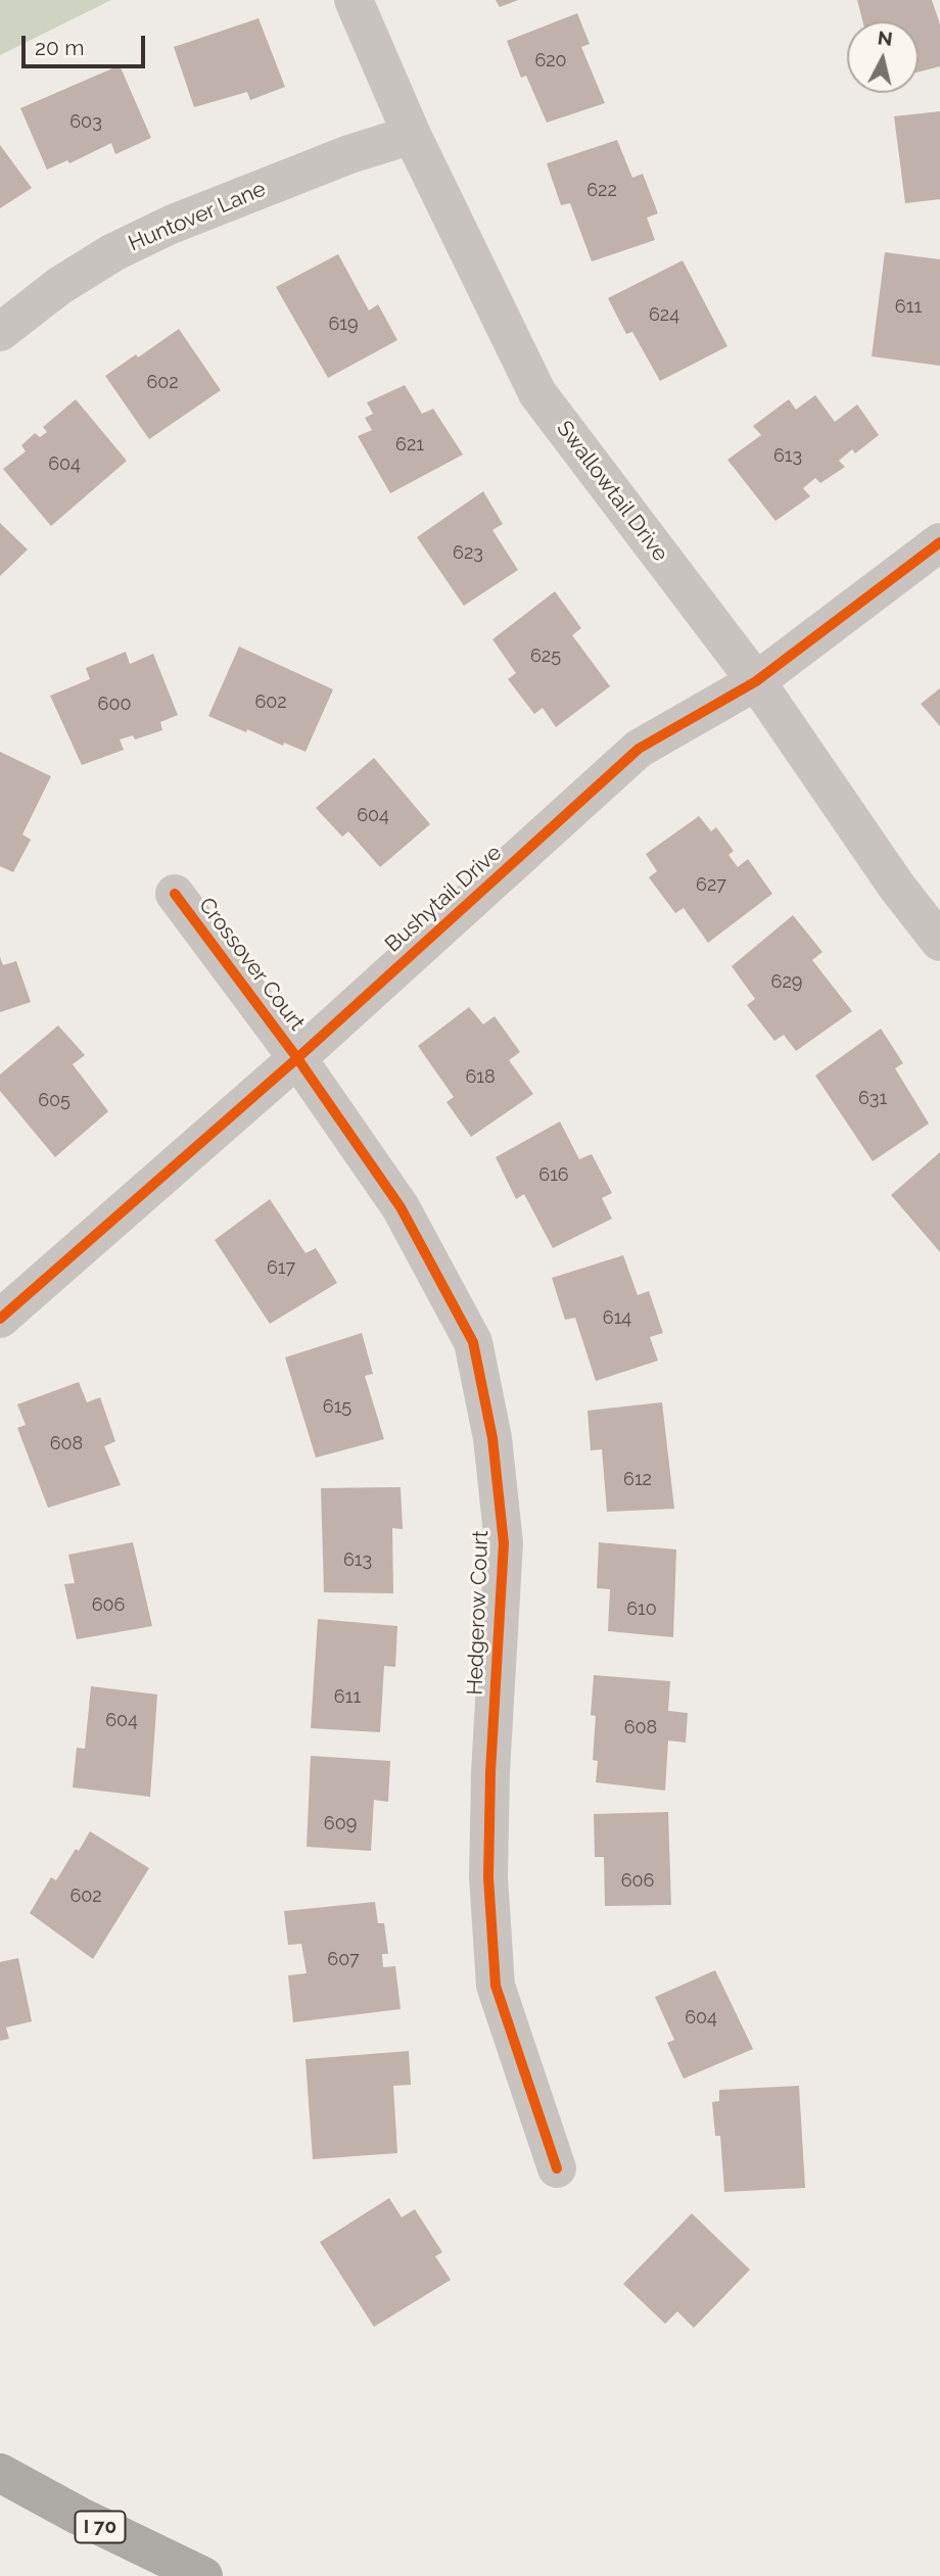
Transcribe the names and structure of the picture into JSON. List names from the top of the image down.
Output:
{
  "streets": {
    "highway": ["I 70"],
    "street": [
      "Huntover Lane",
      "Swallowtail Drive",
      "Bushytail Drive",
      "Crossover Court",
      "Hedgerow Court"
    ]
  },
  "crossings": [
    ["Huntover Lane", "Swallowtail Drive"],
    ["Swallowtail Drive", "Bushytail Drive"],
    ["Bushytail Drive", "Crossover Court"],
    ["Bushytail Drive", "Hedgerow Court"],
    ["Crossover Court", "Hedgerow Court"]
  ],
  "house_numbers": [
    "620",
    "603",
    "622",
    "611",
    "624",
    "619",
    "602",
    "621",
    "613",
    "604",
    "623",
    "625",
    "602",
    "600",
    "604",
    "627",
    "629",
    "618",
    "631",
    "605",
    "616",
    "617",
    "614",
    "615",
    "608",
    "612",
    "613",
    "606",
    "610",
    "611",
    "604",
    "608",
    "609",
    "606",
    "602",
    "607",
    "604"
  ],
  "scale_bar": "20 m",
  "north": "top"
}
